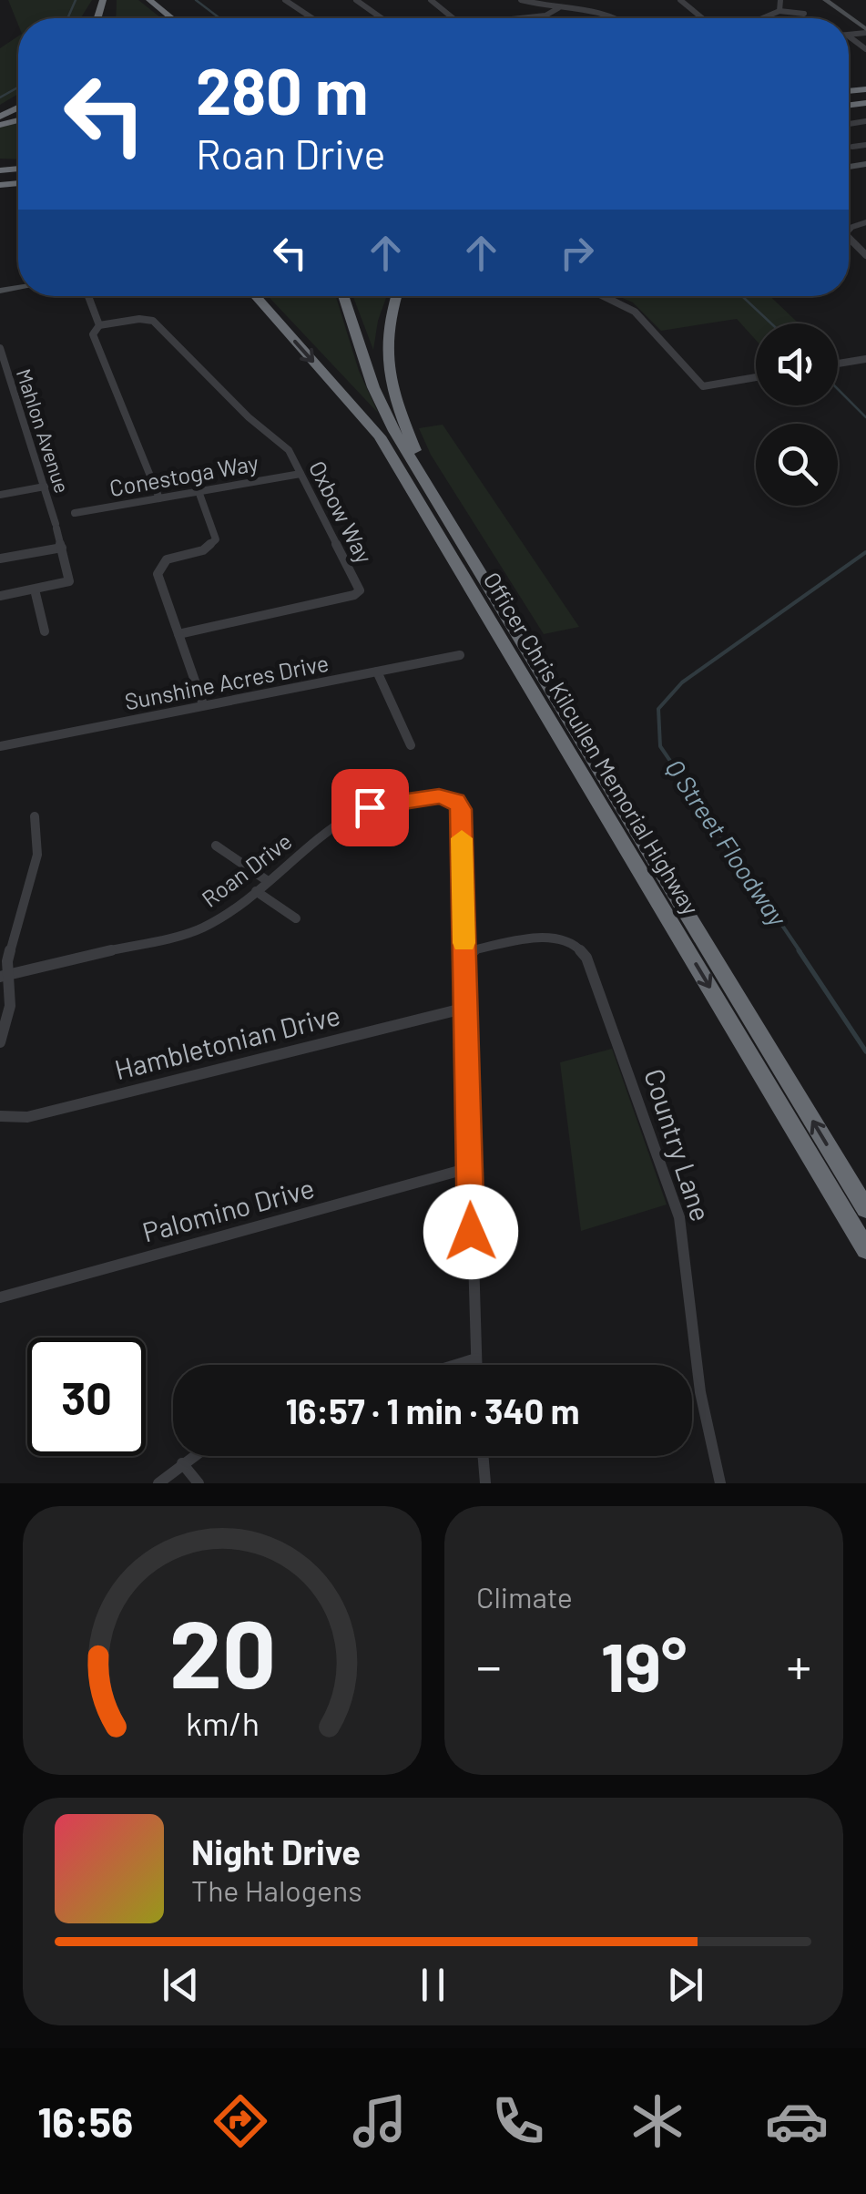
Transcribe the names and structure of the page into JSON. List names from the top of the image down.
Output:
{
  "streets": {
    "highway": ["Officer Chris Kilcullen Memorial Highway"],
    "street": [
      "Mahlon Avenue",
      "Conestoga Way",
      "Oxbow Way",
      "Sunshine Acres Drive",
      "Roan Drive",
      "Hambletonian Drive",
      "Country Lane",
      "Palomino Drive"
    ]
  },
  "crossings": [
    ["Conestoga Way", "Oxbow Way"],
    ["Roan Drive", "Country Lane"]
  ],
  "water": ["Q Street Floodway"],
  "page": {
    "turn": ["280 m", "Roan Drive"],
    "limit": "30",
    "trip": "16:57 · 1 min · 340 m",
    "tile": "Climate",
    "heat": ["−", "19°", "+"],
    "song": ["Night Drive", "The Halogens"],
    "tabs": "16:56",
    "gauge": ["20", "km/h"]
  }
}
